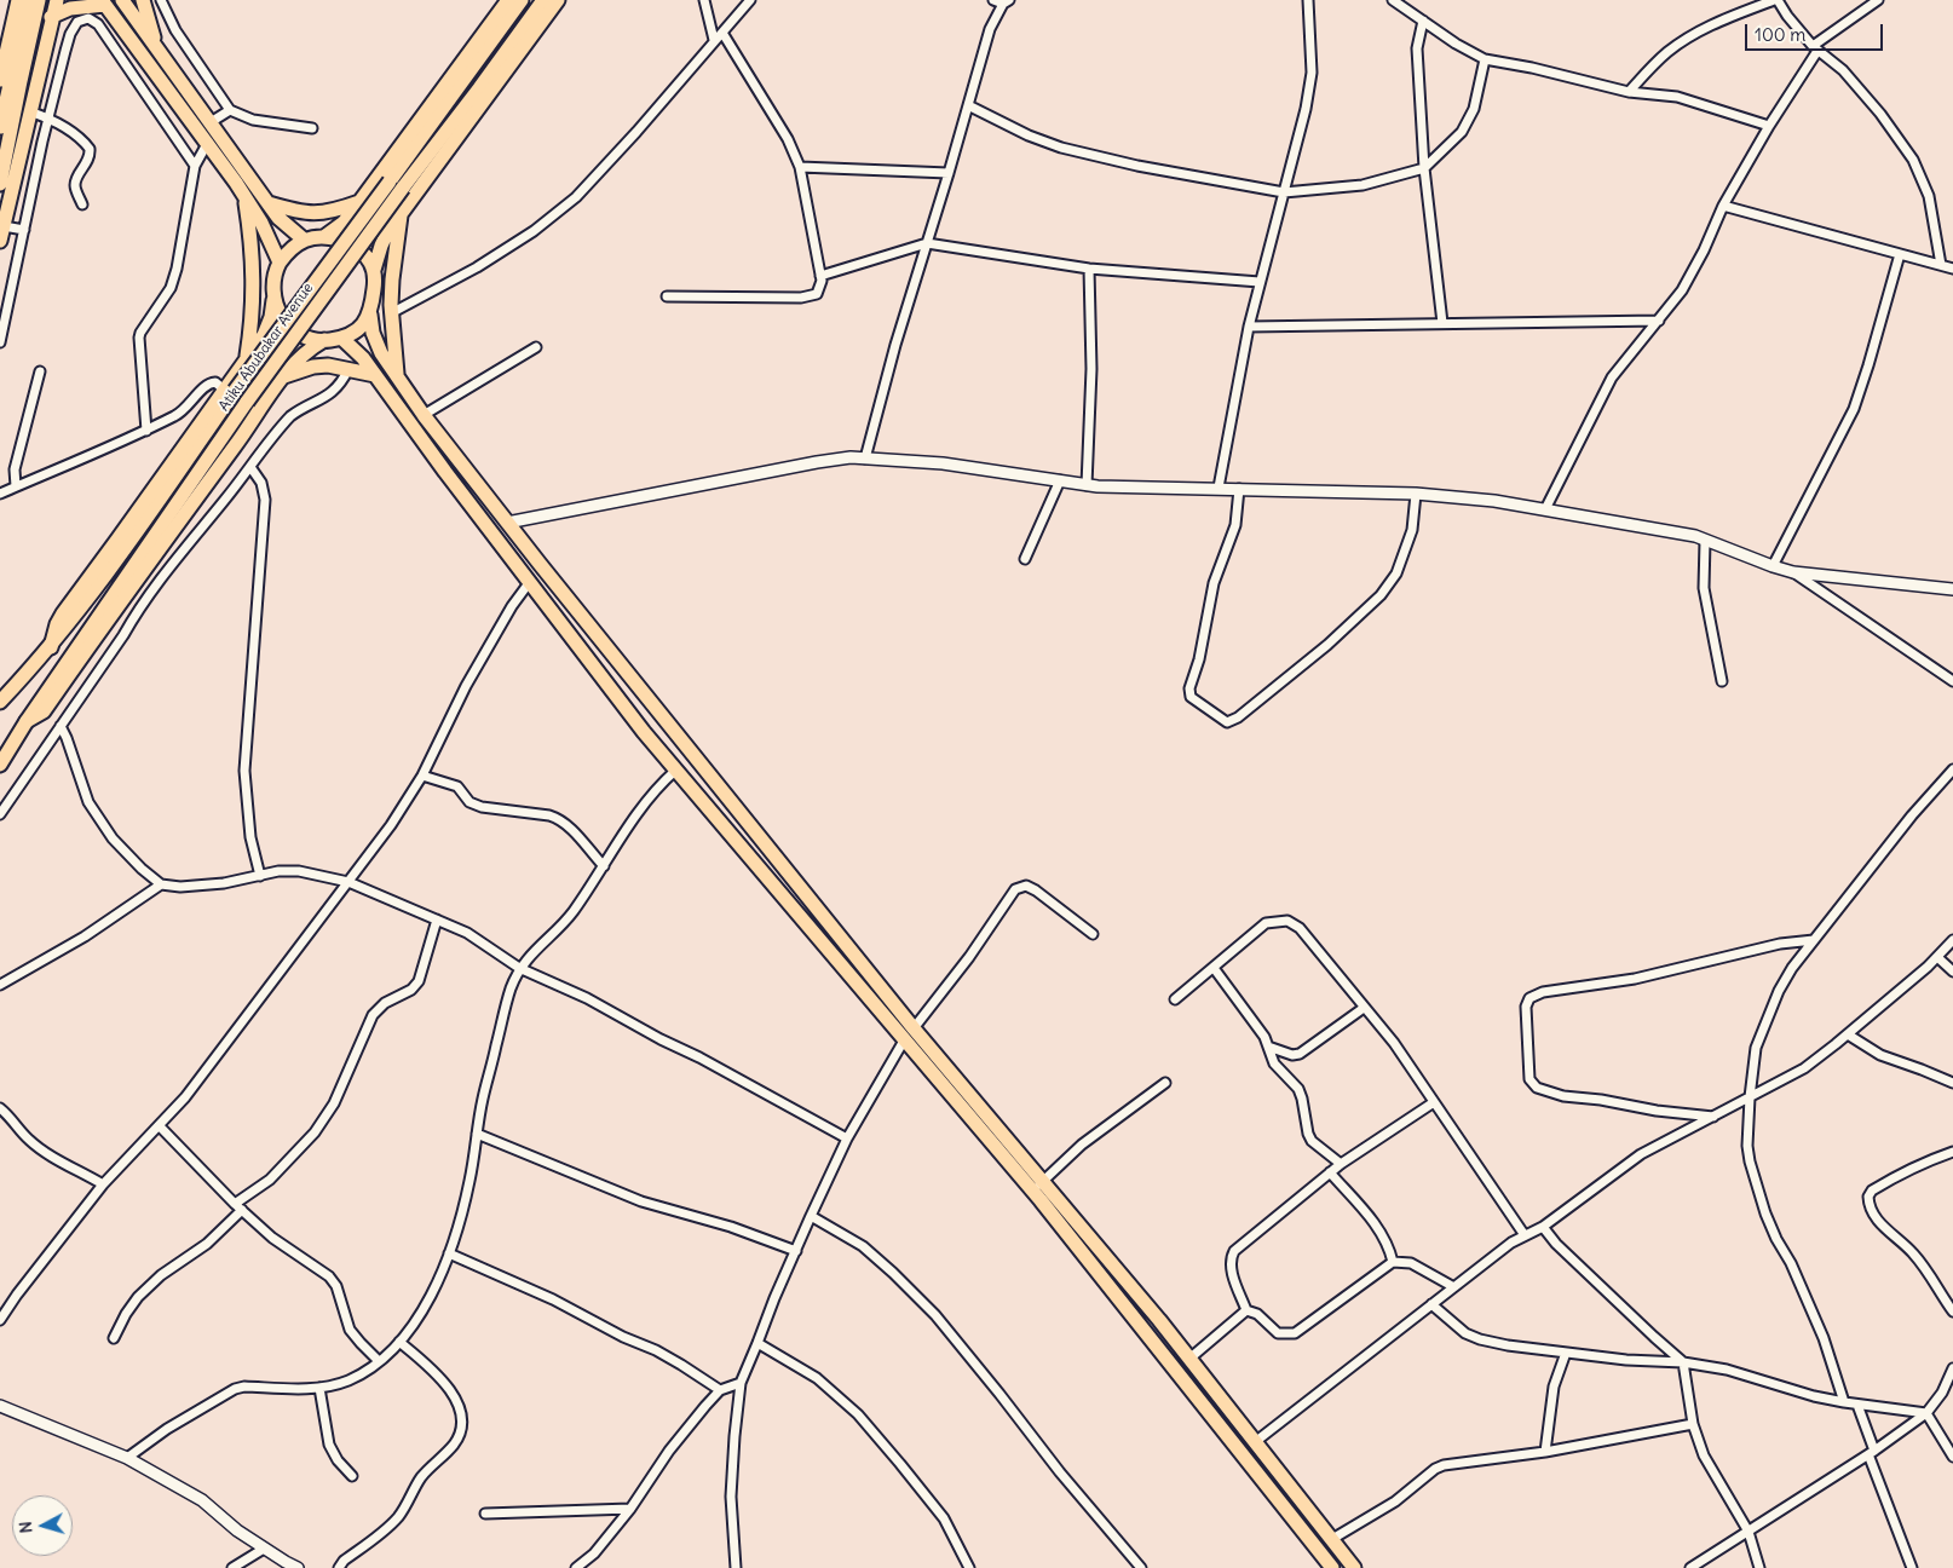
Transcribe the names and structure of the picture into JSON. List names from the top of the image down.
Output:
{
  "streets": {
    "main road": ["Atiku Abubakar Avenue"]
  },
  "scale_bar": "100 m",
  "north": "left"
}
